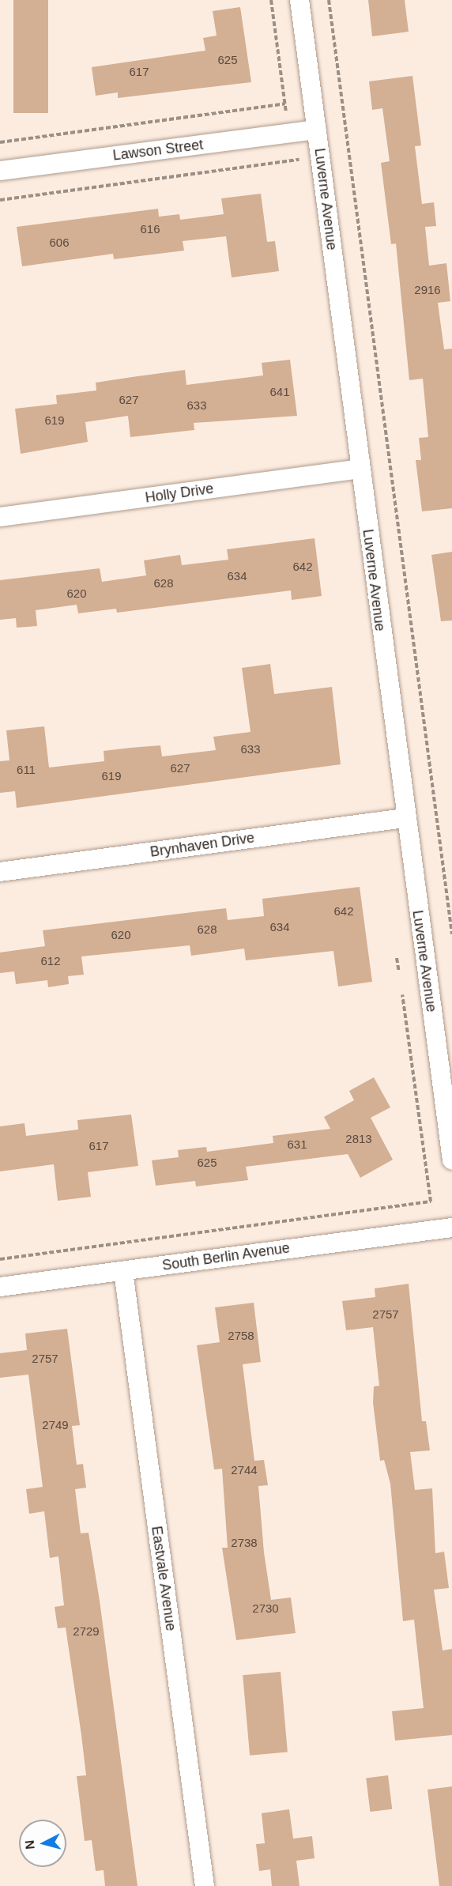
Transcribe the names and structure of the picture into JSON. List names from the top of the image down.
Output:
{
  "streets": {
    "street": [
      "Lawson Street",
      "Luverne Avenue",
      "Holly Drive",
      "Brynhaven Drive",
      "South Berlin Avenue",
      "Eastvale Avenue"
    ]
  },
  "crossings": [
    ["Lawson Street", "Luverne Avenue"],
    ["Luverne Avenue", "Holly Drive"],
    ["Luverne Avenue", "Brynhaven Drive"],
    ["South Berlin Avenue", "Eastvale Avenue"]
  ],
  "house_numbers": [
    "625",
    "617",
    "616",
    "606",
    "2916",
    "641",
    "627",
    "633",
    "619",
    "642",
    "634",
    "628",
    "620",
    "633",
    "627",
    "611",
    "619",
    "642",
    "634",
    "628",
    "620",
    "612",
    "2813",
    "631",
    "617",
    "625",
    "2757",
    "2758",
    "2757",
    "2749",
    "2744",
    "2738",
    "2730",
    "2729"
  ],
  "north": "left"
}
